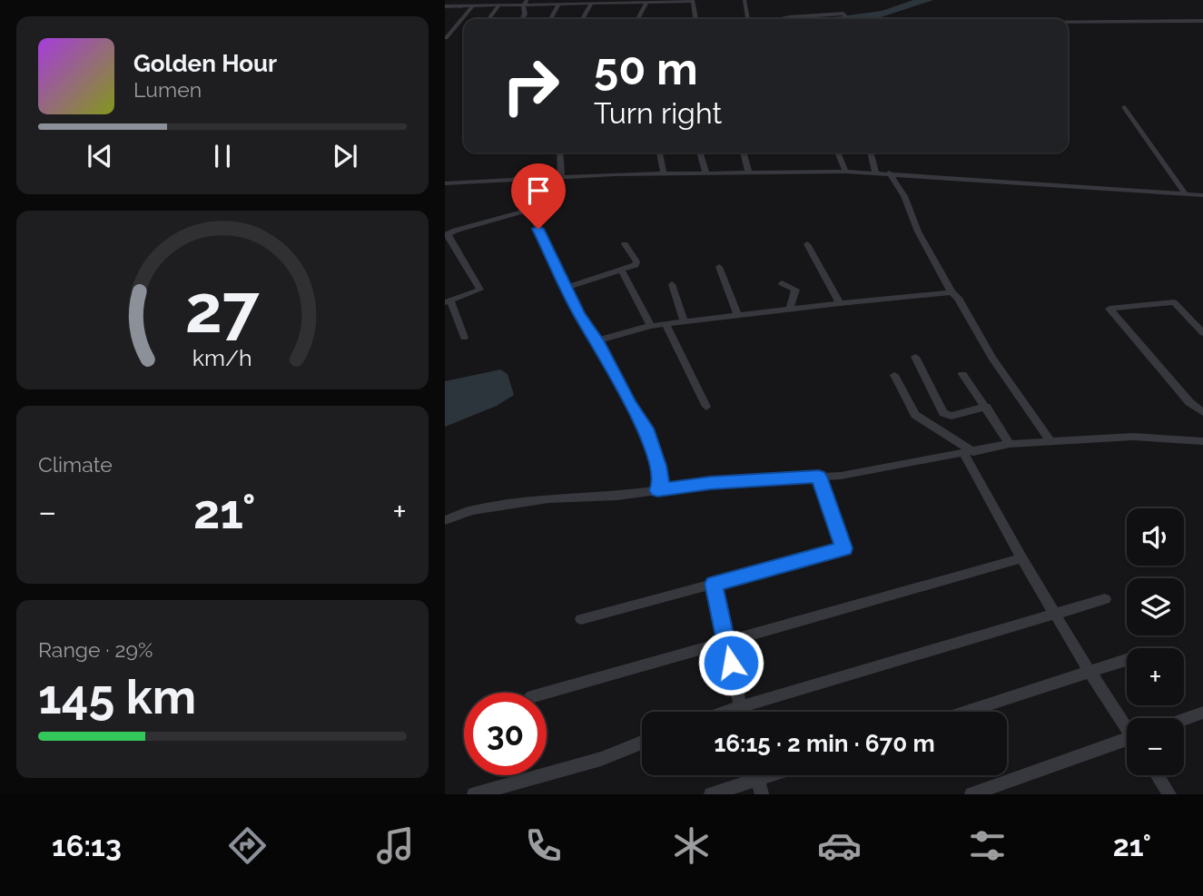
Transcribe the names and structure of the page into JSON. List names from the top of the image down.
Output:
{
  "page": {
    "turn": ["50 m", "Turn right"],
    "song": ["Golden Hour", "Lumen"],
    "tile": [
      "Climate",
      ["Range · 29%", "145 km"]
    ],
    "heat": ["−", "21°", "+"],
    "map_buttons": ["+", "−"],
    "limit": "30",
    "trip": "16:15 · 2 min · 670 m",
    "tabs": ["16:13", "21°"],
    "gauge": ["27", "km/h"]
  }
}
